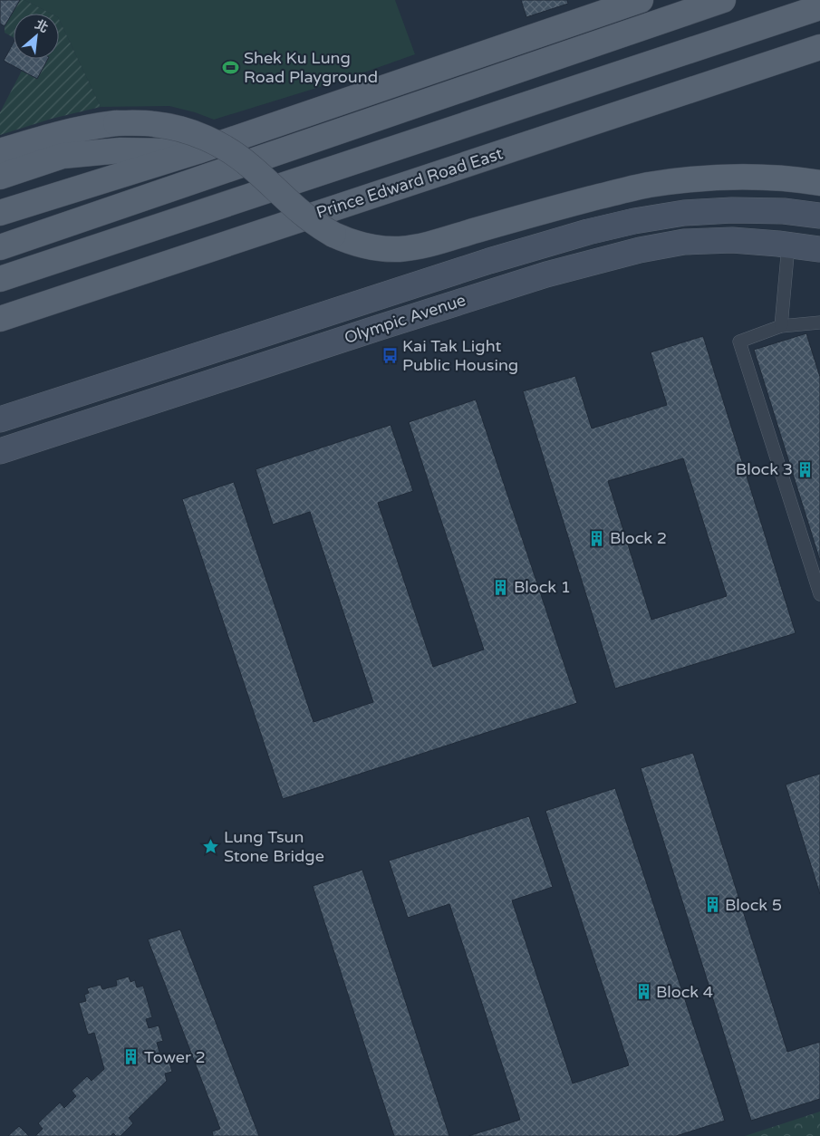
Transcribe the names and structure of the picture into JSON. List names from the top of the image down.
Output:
{
  "streets": {
    "main road": ["Prince Edward Road East", "Olympic Avenue"]
  },
  "places": {
    "sports": ["Shek Ku Lung Road Playground"],
    "bus stop": ["Kai Tak Light Public Housing"],
    "building": [
      "Block 3",
      "Block 2",
      "Block 1",
      "Block 5",
      "Block 4",
      "Tower 2"
    ],
    "place": ["Lung Tsun Stone Bridge"]
  },
  "north": "top right"
}
